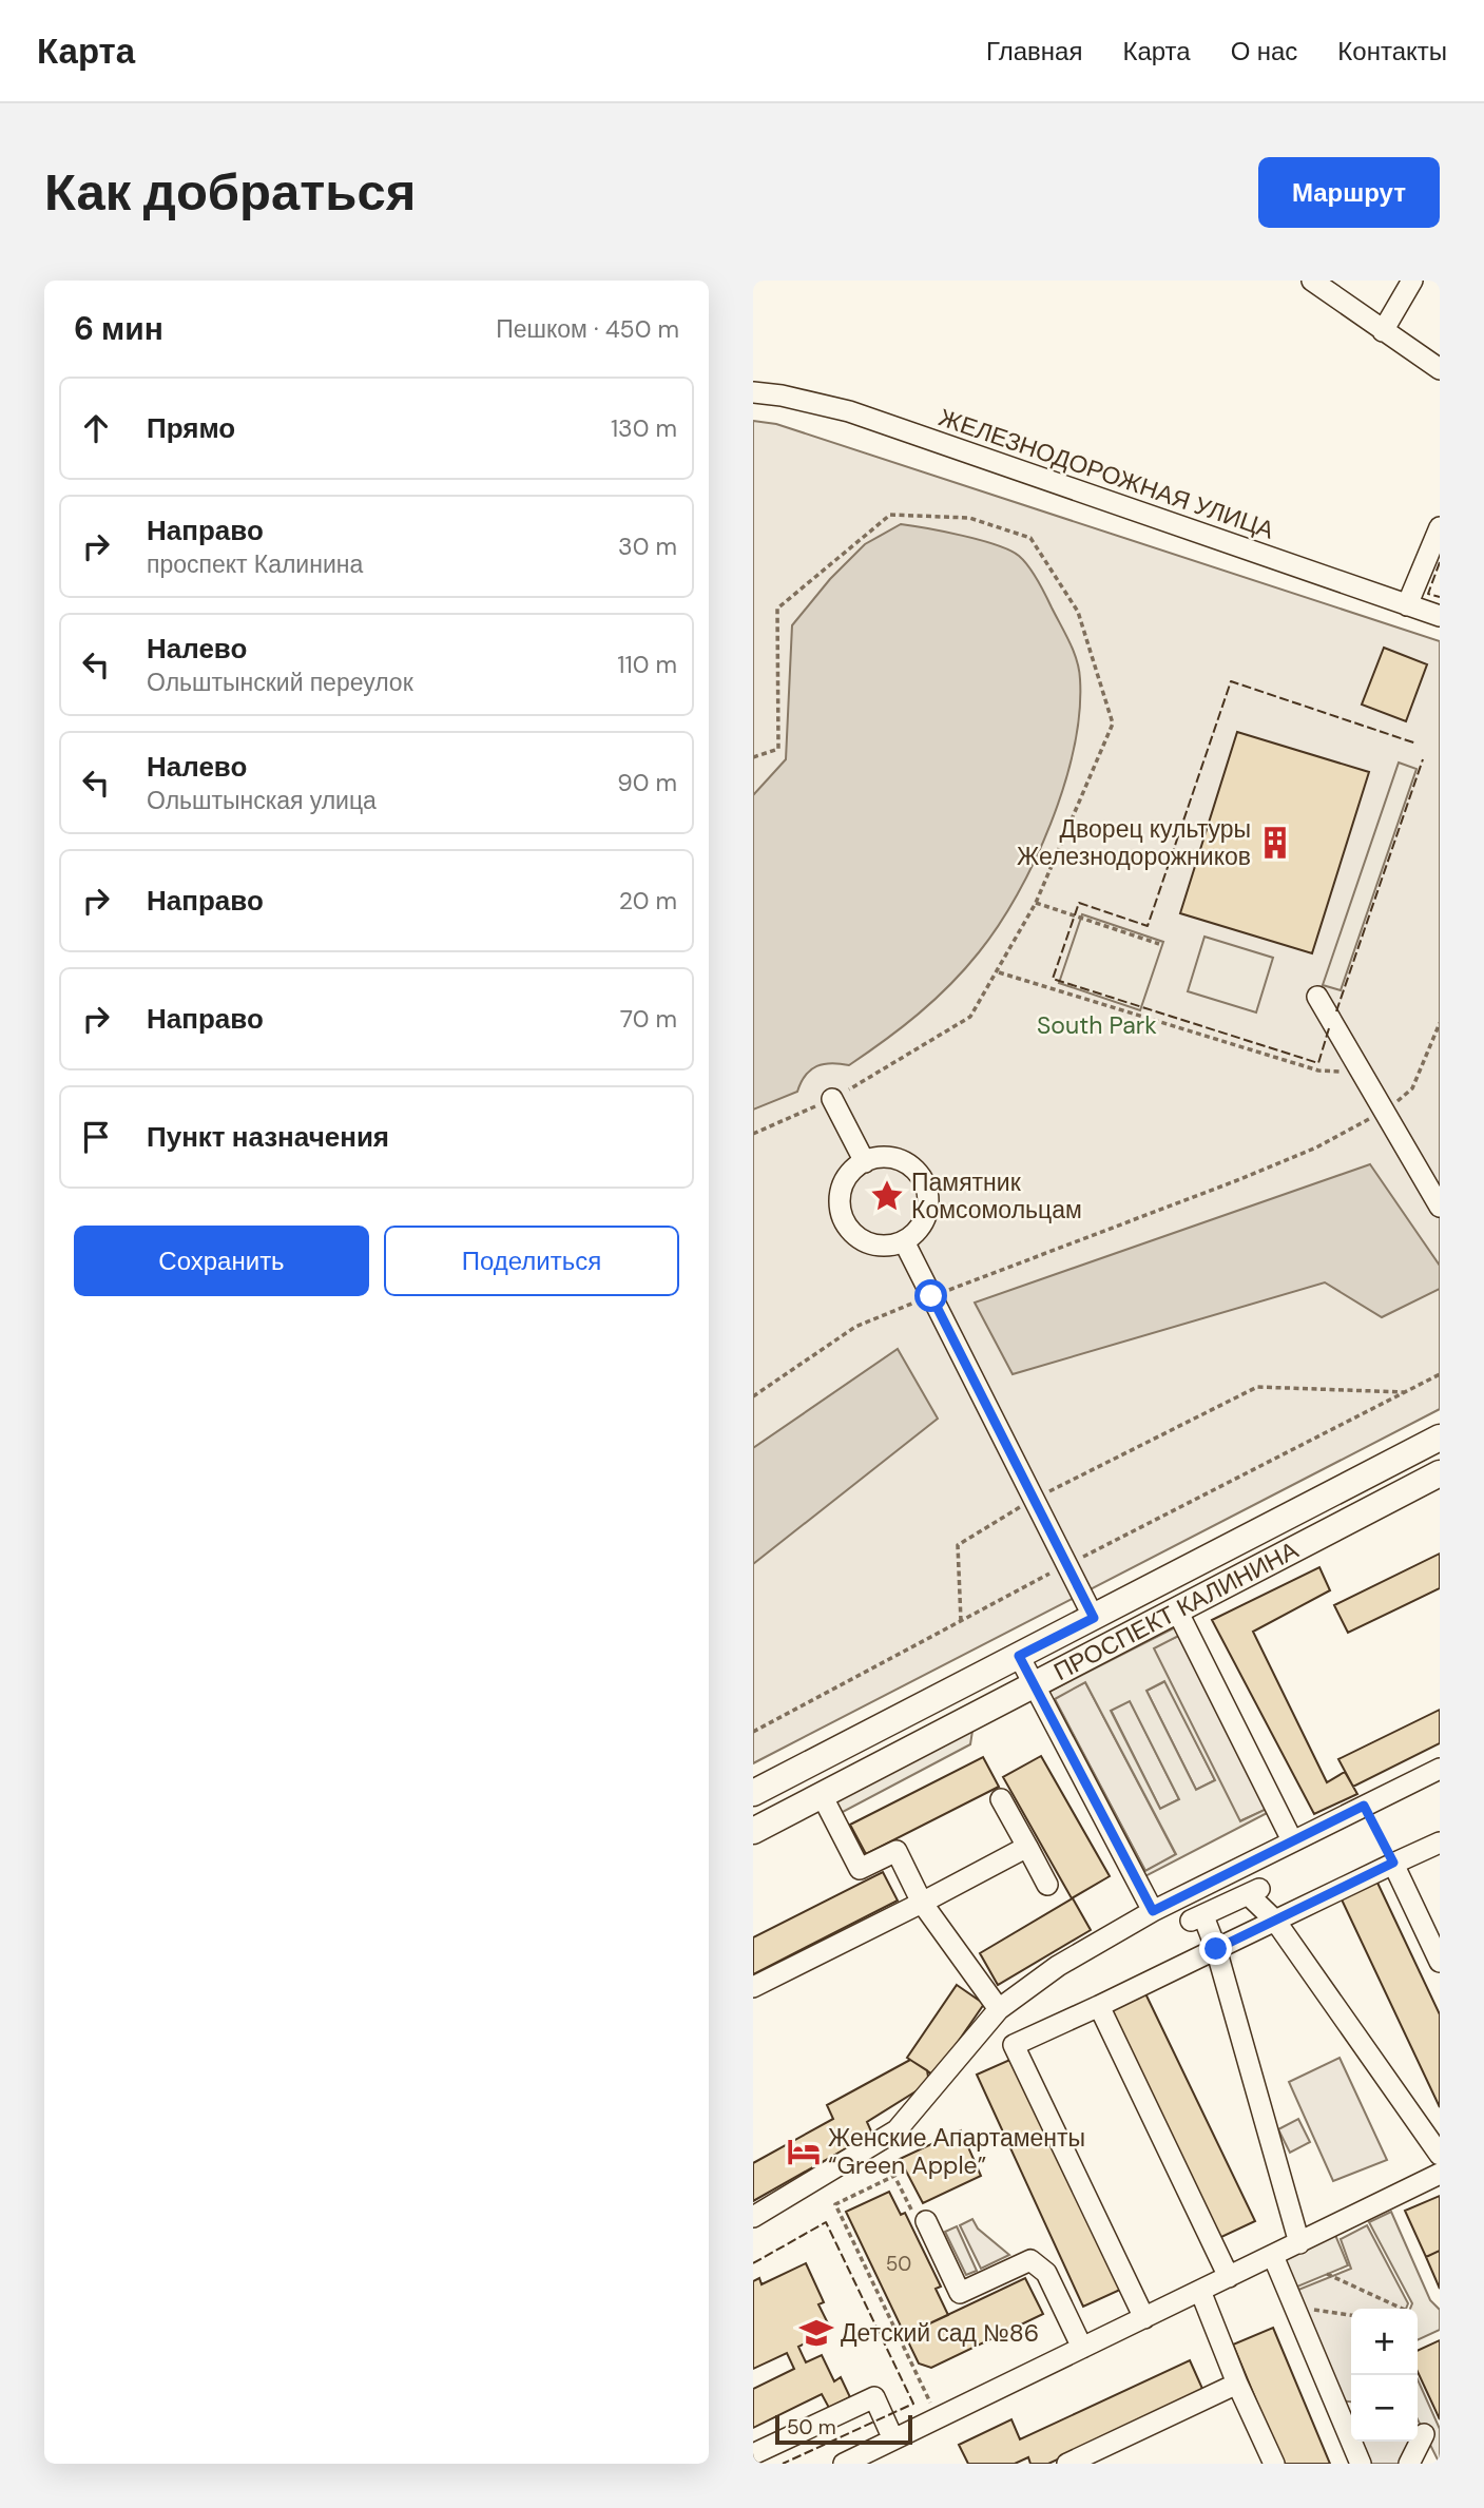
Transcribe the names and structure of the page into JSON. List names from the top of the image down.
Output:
{
  "streets": {
    "main road": ["ПРОСПЕКТ КАЛИНИНА"],
    "street": ["ЖЕЛЕЗНОДОРОЖНАЯ УЛИЦА"]
  },
  "parks": ["South Park"],
  "places": {
    "building": ["Дворец культуры Железнодорожников"],
    "place": ["Памятник Комсомольцам"],
    "hotel": ["Женские Апартаменты “Green Apple”"],
    "school or university": ["Детский сад №86"]
  },
  "house_numbers": ["50"],
  "scale_bar": "50 m",
  "page": {
    "header": "Карта",
    "nav": [
      "Главная",
      "Карта",
      "О нас",
      "Контакты"
    ],
    "buttons": [
      "Маршрут",
      ["Сохранить", "Поделиться"]
    ],
    "title": "Как добраться",
    "heading": ["6 мин", "Пешком · 450 m"],
    "list": [
      ["Прямо", "130 m"],
      ["Направо", "проспект Калинина", "30 m"],
      ["Налево", "Ольштынский переулок", "110 m"],
      ["Налево", "Ольштынская улица", "90 m"],
      ["Направо", "20 m"],
      ["Направо", "70 m"],
      "Пункт назначения"
    ],
    "map_buttons": ["+", "−"],
    "scale": "50 m"
  }
}
